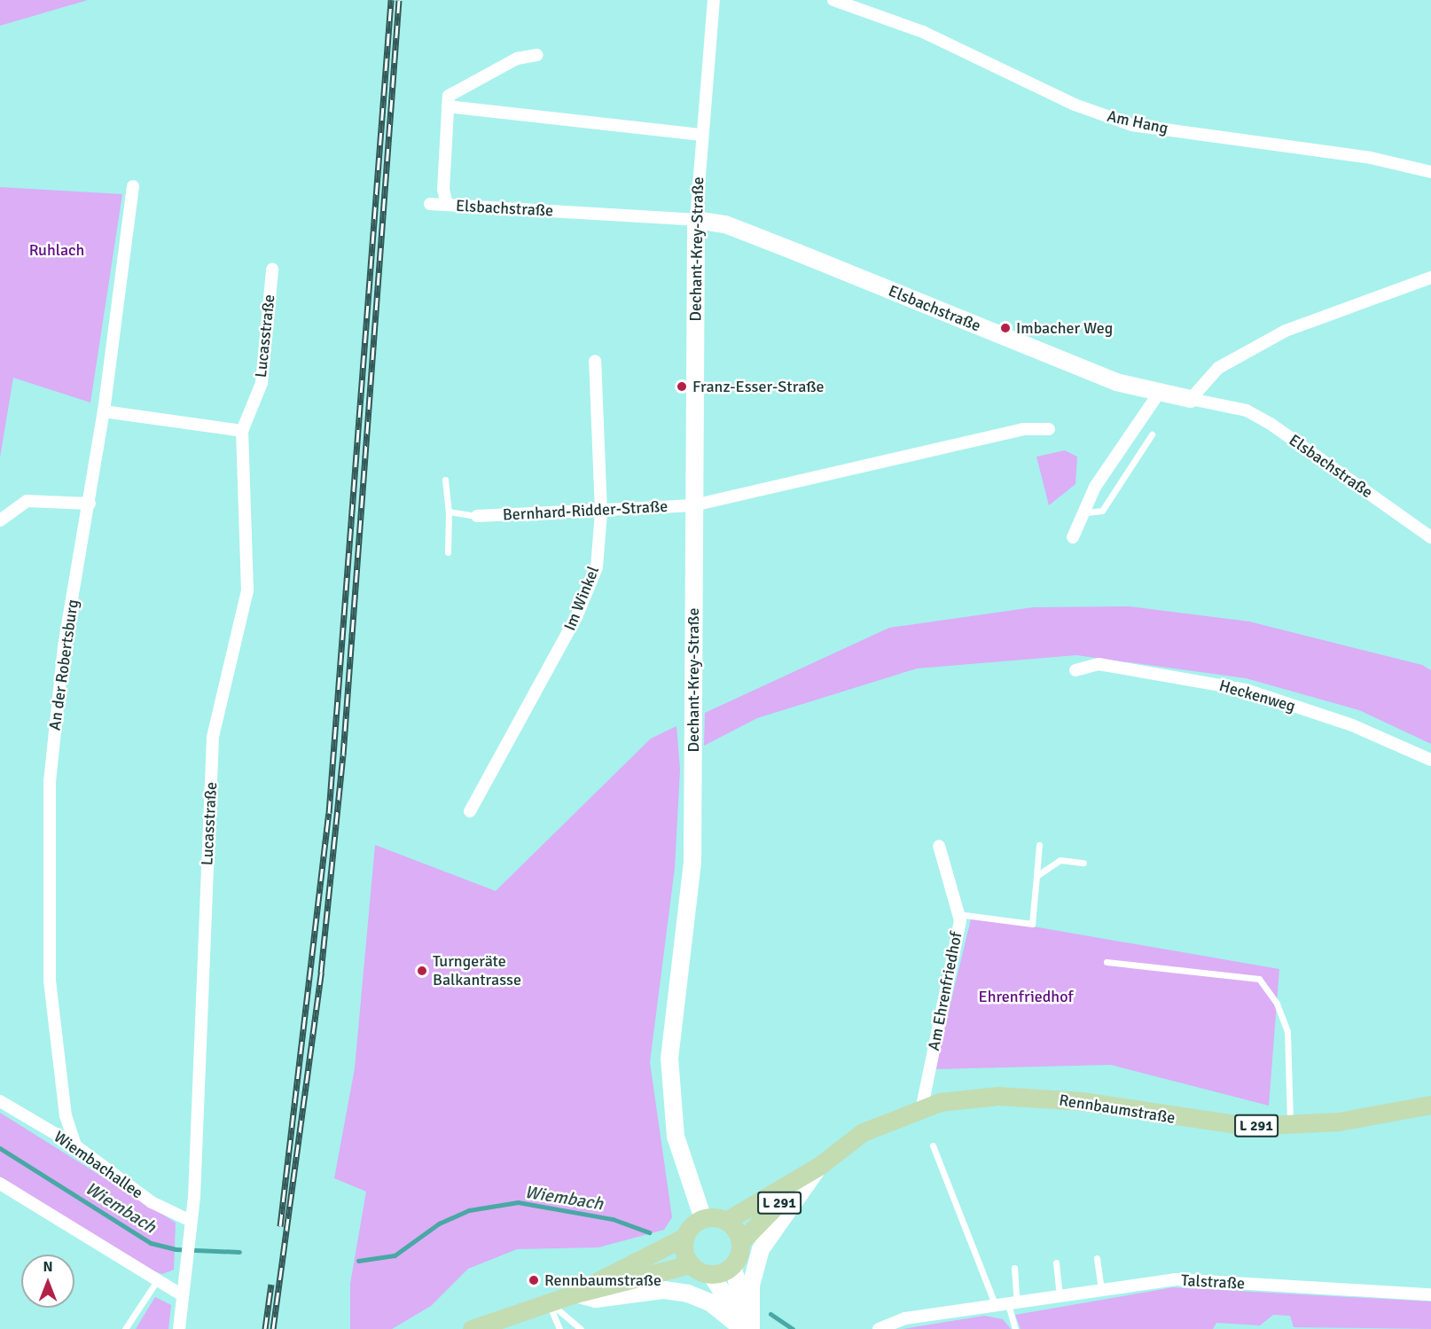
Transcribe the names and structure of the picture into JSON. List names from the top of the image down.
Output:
{
  "streets": {
    "main road": ["Rennbaumstraße", "L 291"],
    "street": [
      "Am Hang",
      "Elsbachstraße",
      "Dechant-Krey-Straße",
      "Lucasstraße",
      "Bernhard-Ridder-Straße",
      "Im Winkel",
      "An der Robertsburg",
      "Heckenweg",
      "Am Ehrenfriedhof",
      "Wiembachallee",
      "Talstraße"
    ]
  },
  "crossings": [
    ["Elsbachstraße", "Dechant-Krey-Straße"],
    ["Dechant-Krey-Straße", "Bernhard-Ridder-Straße"],
    ["Dechant-Krey-Straße", "Rennbaumstraße"],
    ["Lucasstraße", "Wiembachallee"],
    ["Bernhard-Ridder-Straße", "Im Winkel"],
    ["An der Robertsburg", "Wiembachallee"],
    ["Am Ehrenfriedhof", "Rennbaumstraße"]
  ],
  "water": ["Wiembach"],
  "parks": ["Ruhlach", "Ehrenfriedhof"],
  "places": [
    "Imbacher Weg",
    "Franz-Esser-Straße",
    "Turngeräte Balkantrasse",
    "Rennbaumstraße"
  ],
  "north": "top"
}
